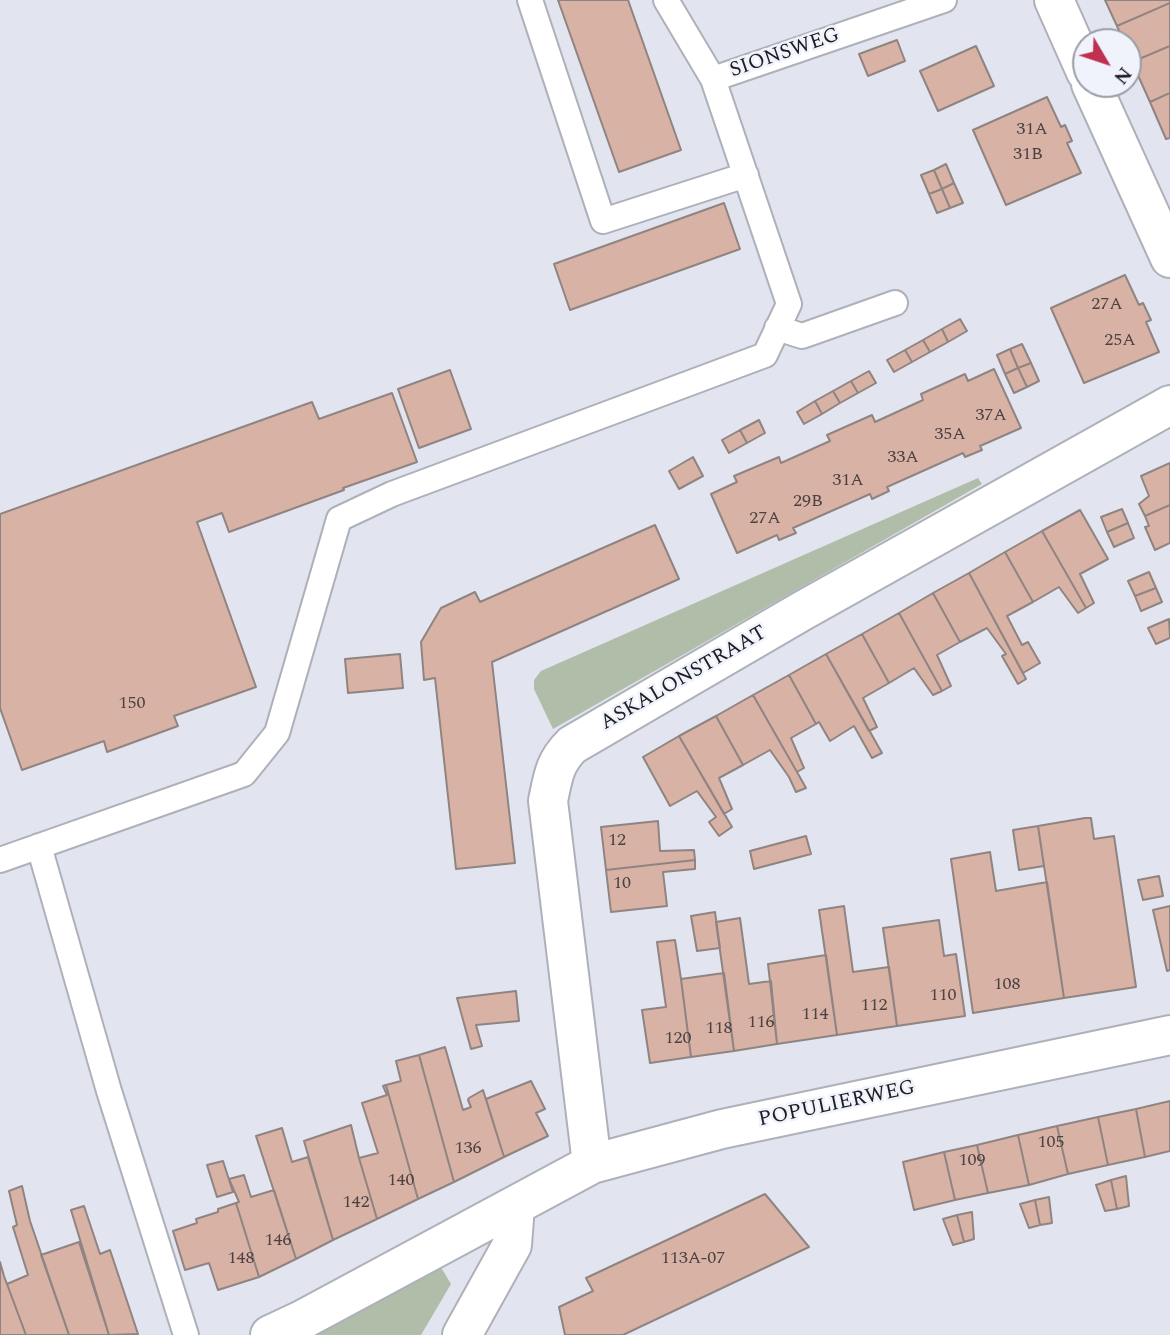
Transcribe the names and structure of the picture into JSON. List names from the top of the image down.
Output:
{
  "streets": {
    "street": ["ASKALONSTRAAT", "POPULIERWEG"],
    "lane": ["SIONSWEG"]
  },
  "crossings": [
    ["ASKALONSTRAAT", "POPULIERWEG"]
  ],
  "house_numbers": [
    "31A",
    "31B",
    "27A",
    "25A",
    "37A",
    "35A",
    "33A",
    "31A",
    "29B",
    "27A",
    "150",
    "12",
    "10",
    "108",
    "110",
    "112",
    "114",
    "116",
    "118",
    "120",
    "105",
    "136",
    "109",
    "140",
    "142",
    "146",
    "148",
    "113A-07"
  ],
  "north": "bottom right"
}
